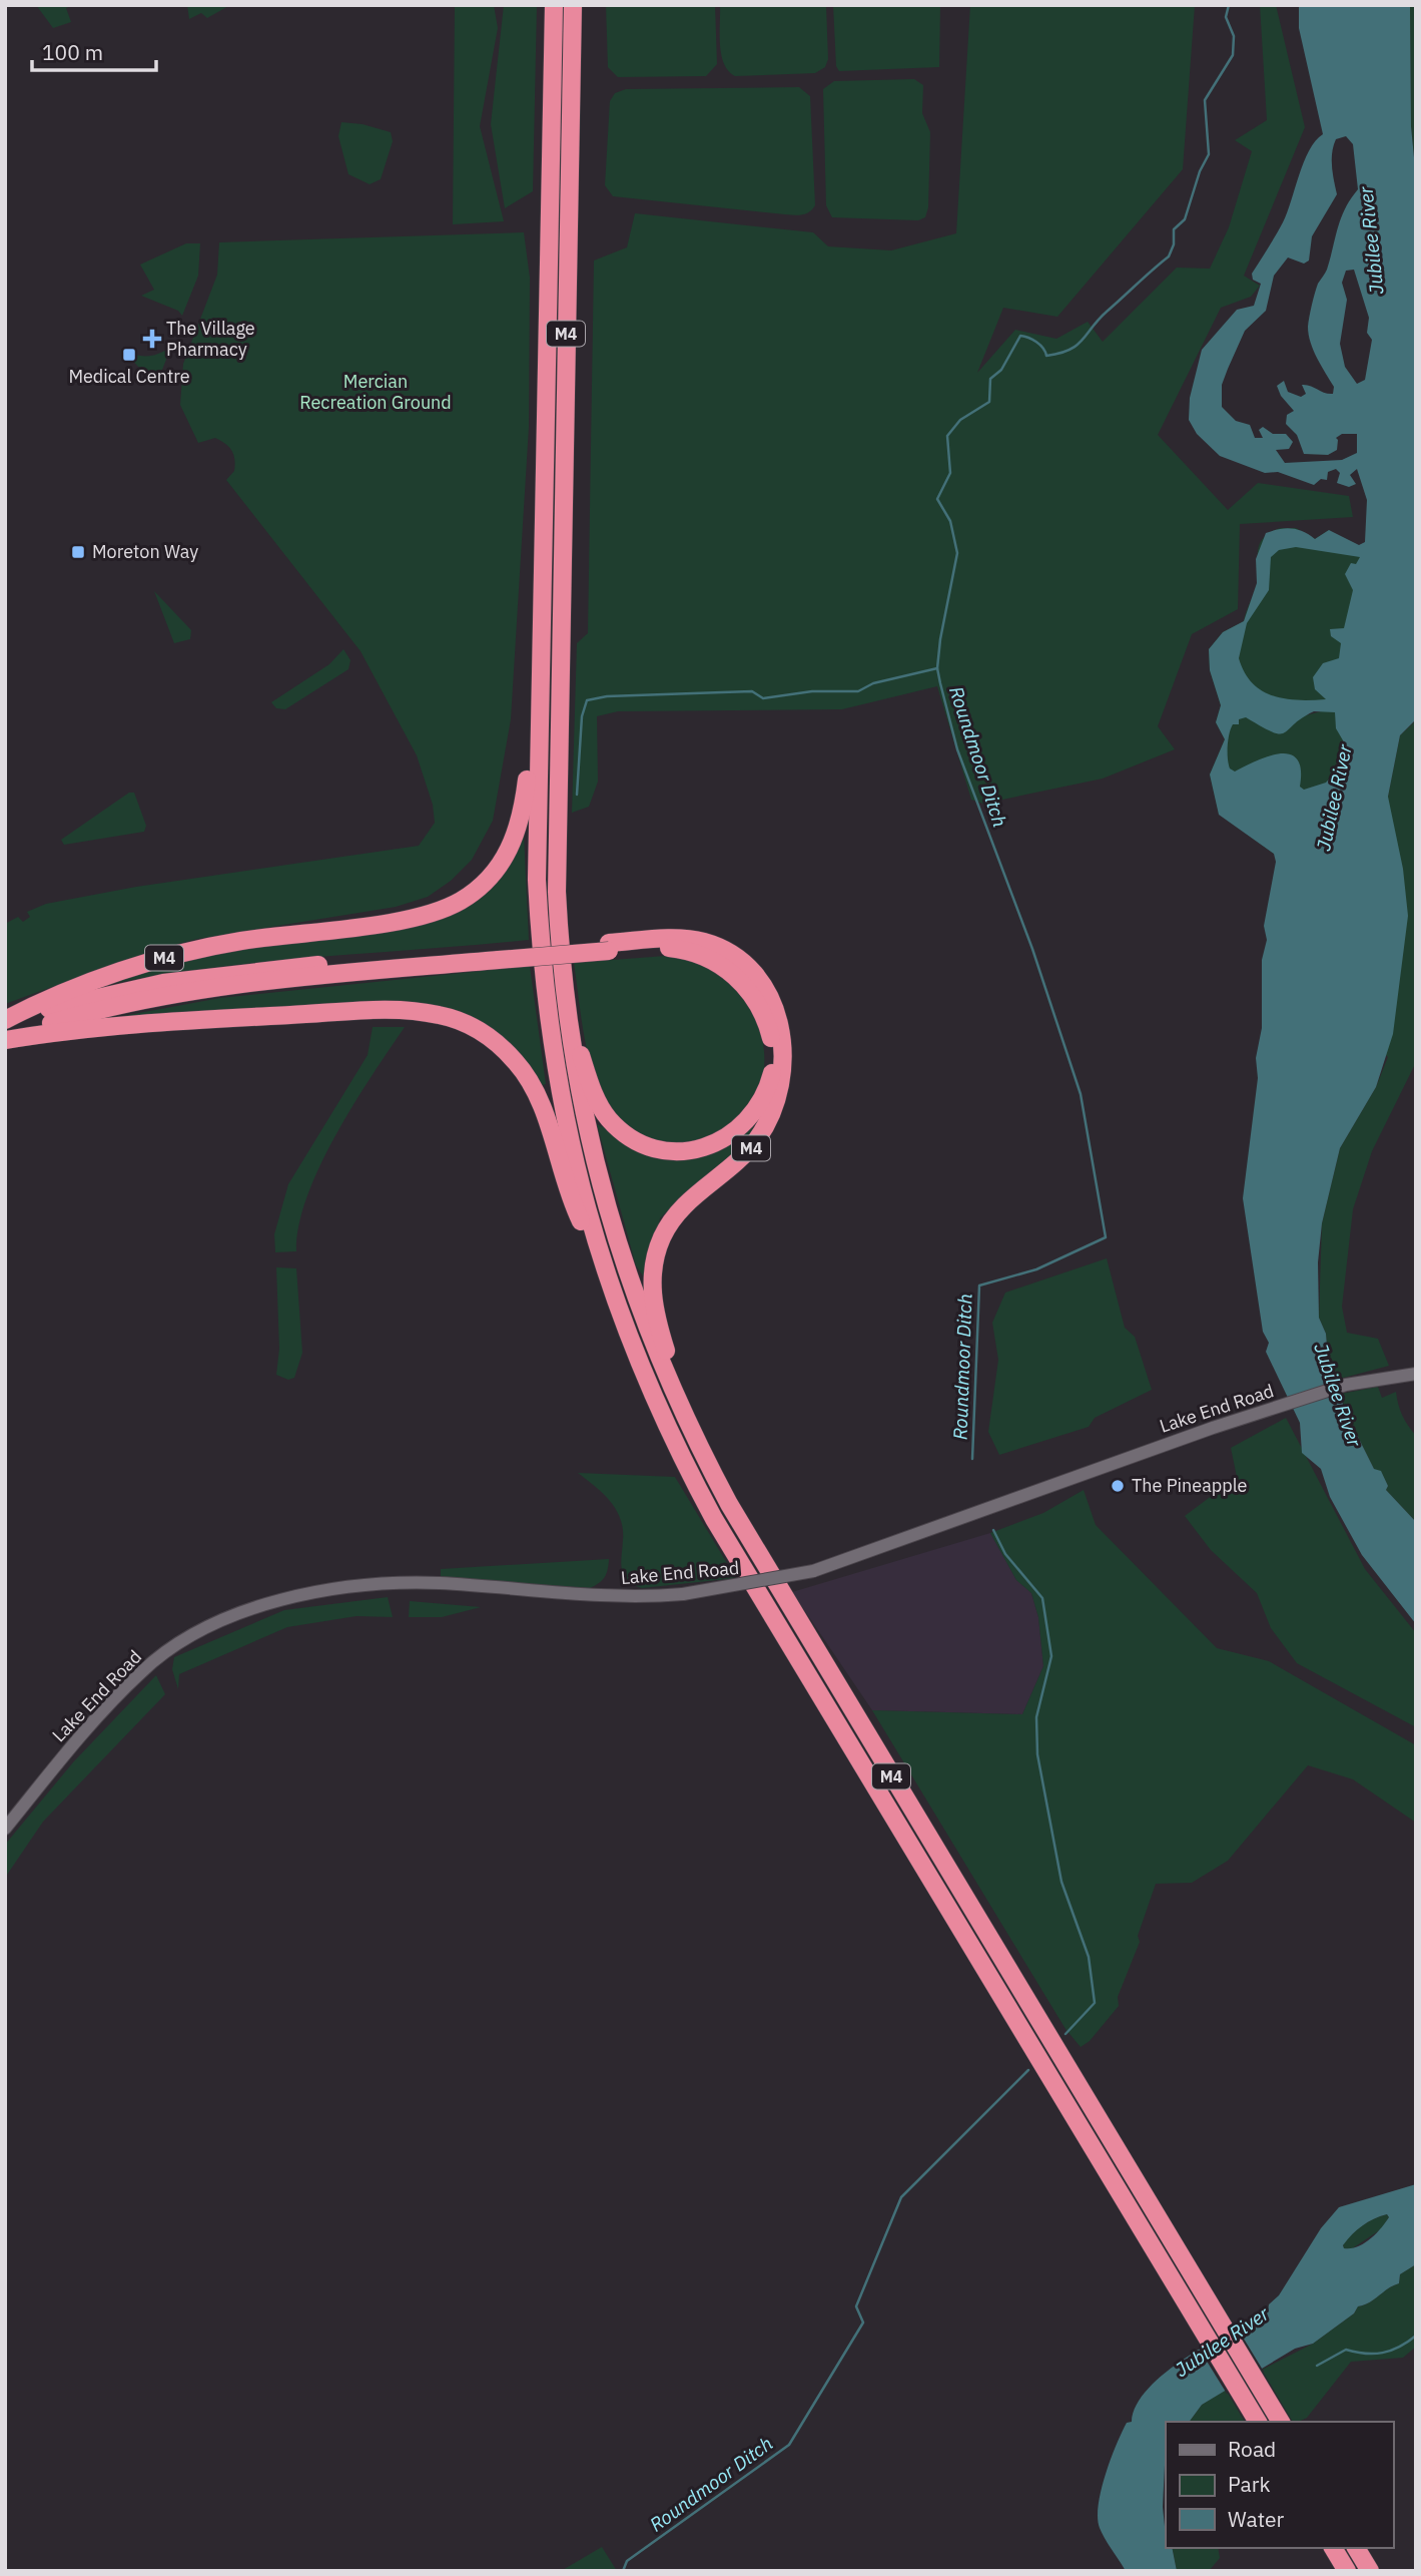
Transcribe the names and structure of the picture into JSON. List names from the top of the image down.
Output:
{
  "streets": {
    "highway": ["M4"],
    "main road": ["Lake End Road"]
  },
  "water": ["Jubilee River", "Roundmoor Ditch"],
  "parks": ["Mercian Recreation Ground"],
  "places": {
    "health": ["The Village Pharmacy"],
    "transit": ["Medical Centre", "Moreton Way"],
    "other": ["The Pineapple"]
  },
  "legend": ["Road", "Park", "Water"],
  "scale_bar": "100 m"
}
